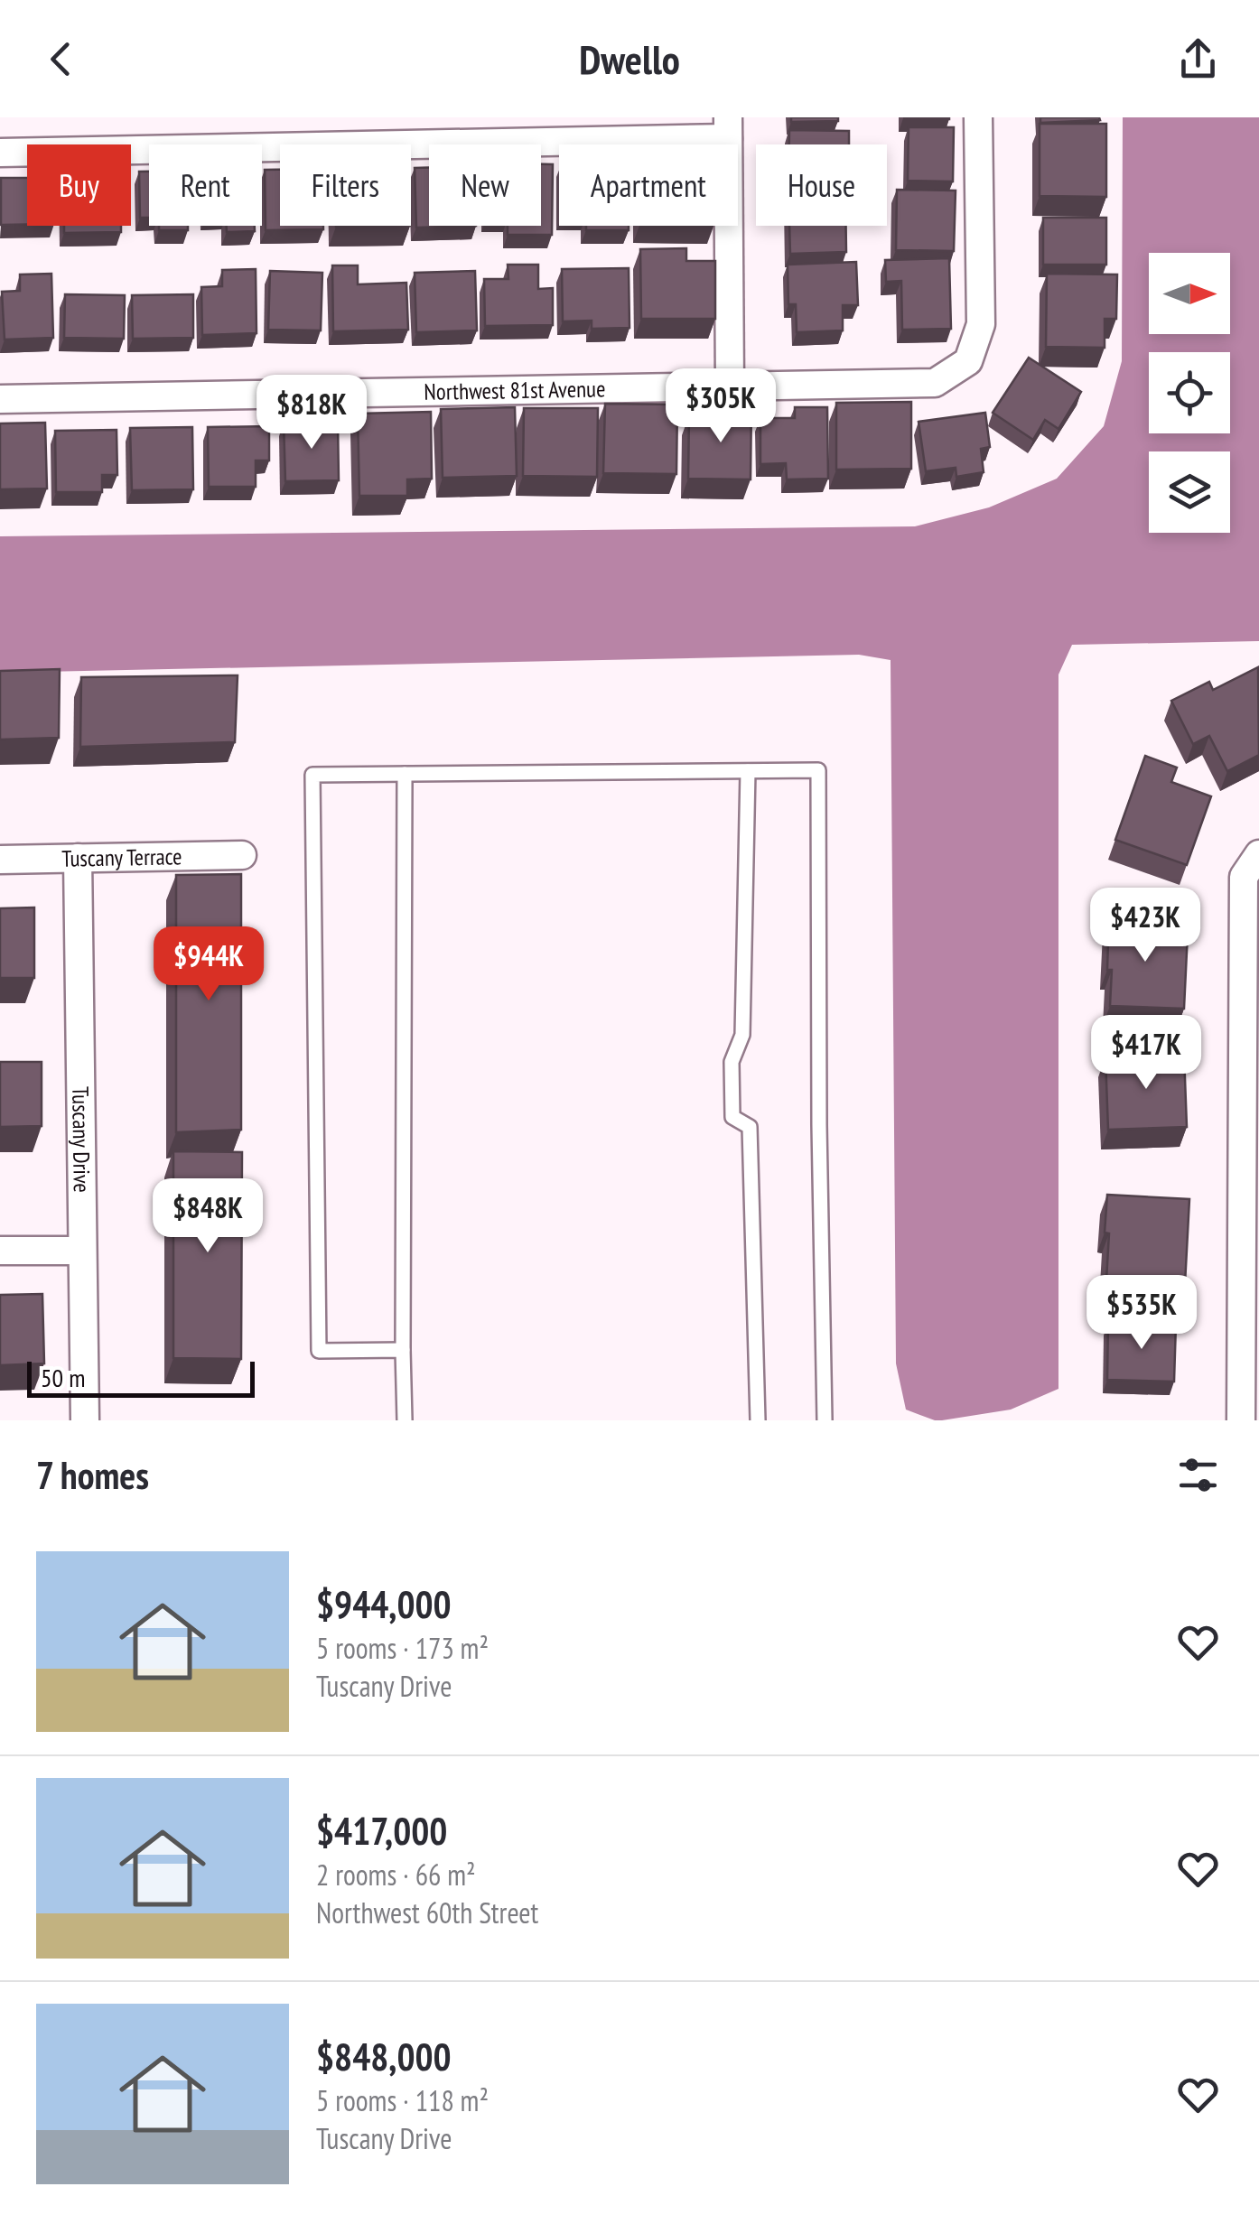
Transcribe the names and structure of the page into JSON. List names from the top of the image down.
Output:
{
  "streets": {
    "street": ["Northwest 81st Avenue", "Tuscany Terrace", "Tuscany Drive"]
  },
  "crossings": [
    ["Tuscany Terrace", "Tuscany Drive"]
  ],
  "scale_bar": "50 m",
  "north": "right",
  "page": {
    "header": "Dwello",
    "chip": [
      "Buy",
      "Rent",
      "Filters",
      "New",
      "Apartment",
      "House"
    ],
    "price": [
      "$305K",
      "$818K",
      "$423K",
      "$944K",
      "$417K",
      "$848K",
      "$535K"
    ],
    "scale": "50 m",
    "heading": "7 homes",
    "list": [
      {
        "name": "$944,000",
        "note": "5 rooms · 173 m² · Tuscany Drive"
      },
      {
        "name": "$417,000",
        "note": "2 rooms · 66 m² · Northwest 60th Street"
      },
      {
        "name": "$848,000",
        "note": "5 rooms · 118 m² · Tuscany Drive"
      }
    ]
  }
}
